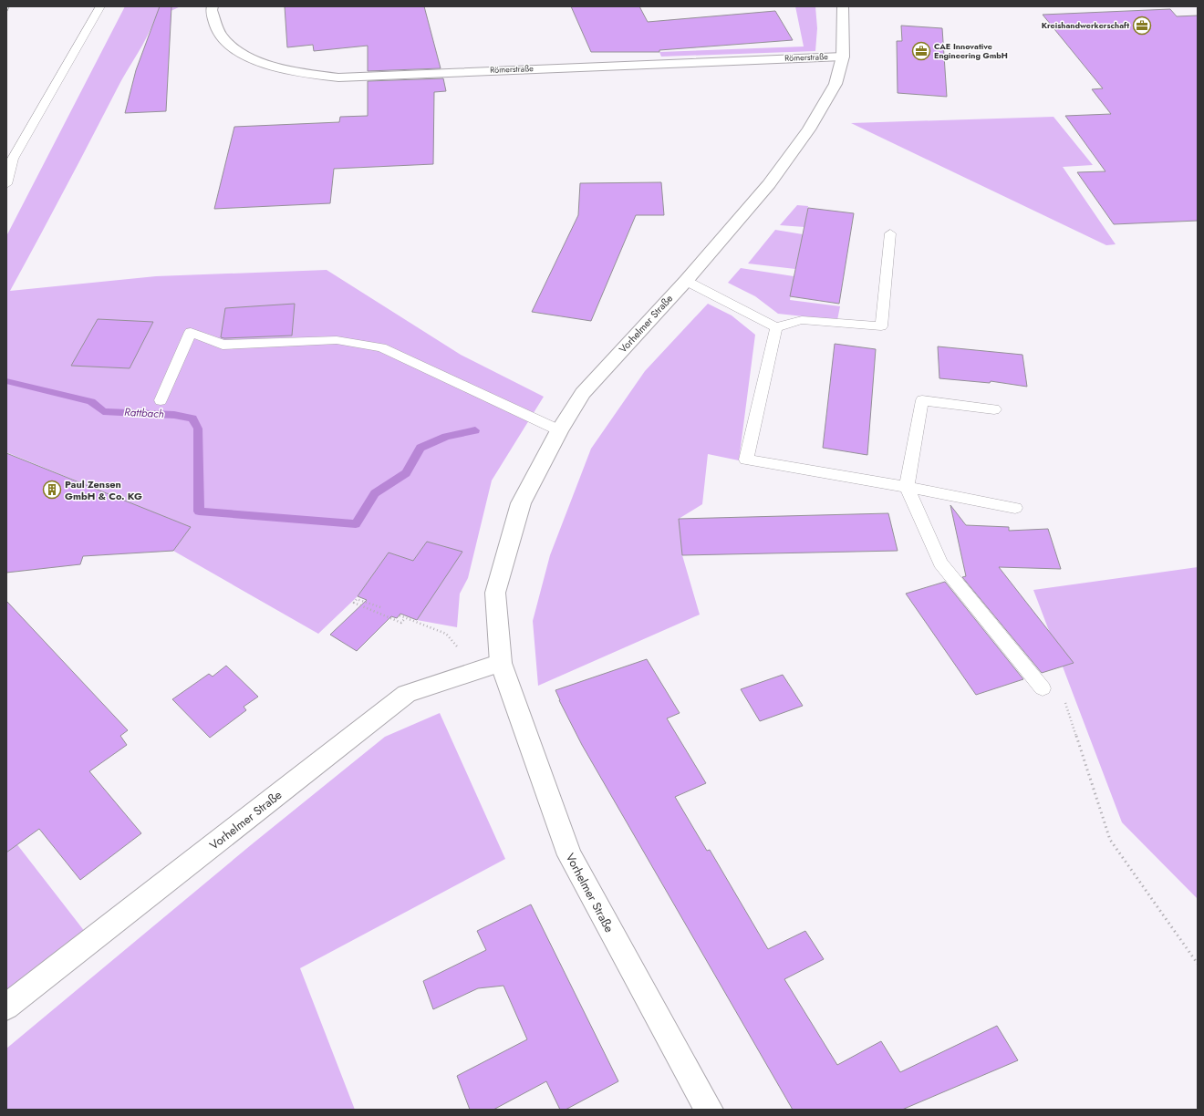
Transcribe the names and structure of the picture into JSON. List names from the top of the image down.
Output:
{
  "streets": {
    "street": ["Römerstraße", "Vorhelmer Straße"]
  },
  "crossings": [
    ["Römerstraße", "Vorhelmer Straße"]
  ],
  "water": ["Rattbach"],
  "places": {
    "office": ["Kreishandwerkerschaft", "CAE Innovative Engineering GmbH"],
    "building": ["Paul Zensen GmbH & Co. KG"]
  }
}
